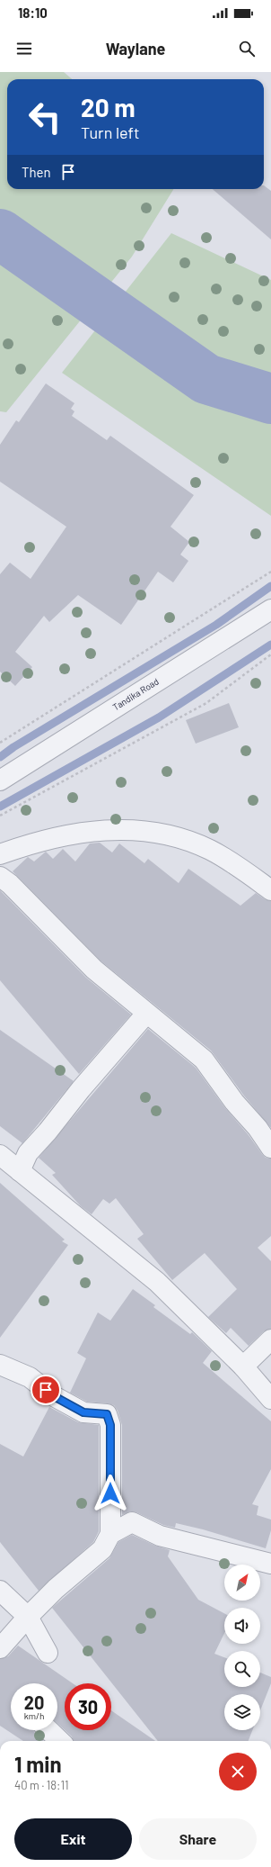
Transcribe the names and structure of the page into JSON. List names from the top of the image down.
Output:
{
  "streets": {
    "street": ["Tandika Road"]
  },
  "north": "top right",
  "page": {
    "status": "18:10",
    "header": "Waylane",
    "turn": ["20 m", "Turn left"],
    "then": "Then",
    "speed": "20 km/h",
    "limit": "30",
    "heading": ["1 min", "40 m · 18:11"],
    "buttons": ["Exit", "Share"]
  }
}
